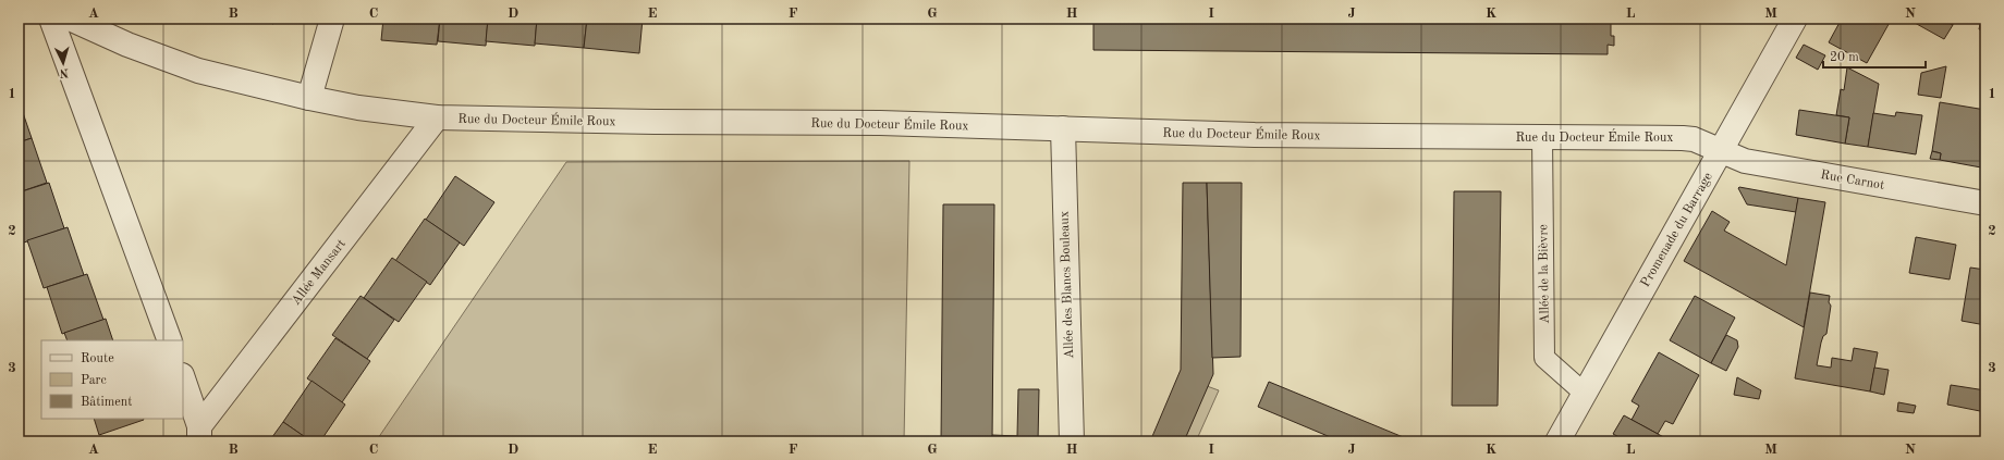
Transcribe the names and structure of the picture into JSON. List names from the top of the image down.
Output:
{
  "streets": {
    "street": [
      "Rue du Docteur Émile Roux",
      "Rue Carnot",
      "Promenade du Barrage",
      "Allée Mansart",
      "Allée des Blancs Bouleaux"
    ],
    "lane": ["Allée de la Bièvre"]
  },
  "crossings": [
    ["Rue du Docteur Émile Roux", "Rue Carnot"],
    ["Rue du Docteur Émile Roux", "Promenade du Barrage"],
    ["Rue du Docteur Émile Roux", "Allée Mansart"],
    ["Rue du Docteur Émile Roux", "Allée de la Bièvre"],
    ["Rue du Docteur Émile Roux", "Allée des Blancs Bouleaux"],
    ["Rue Carnot", "Promenade du Barrage"],
    ["Promenade du Barrage", "Allée de la Bièvre"]
  ],
  "legend": ["Route", "Parc", "Bâtiment"],
  "scale_bar": "20 m",
  "north": "bottom",
  "grid": {
    "columns": [
      "A",
      "B",
      "C",
      "D",
      "E",
      "F",
      "G",
      "H",
      "I",
      "J",
      "K",
      "L",
      "M",
      "N"
    ],
    "rows": ["1", "2", "3"]
  }
}
